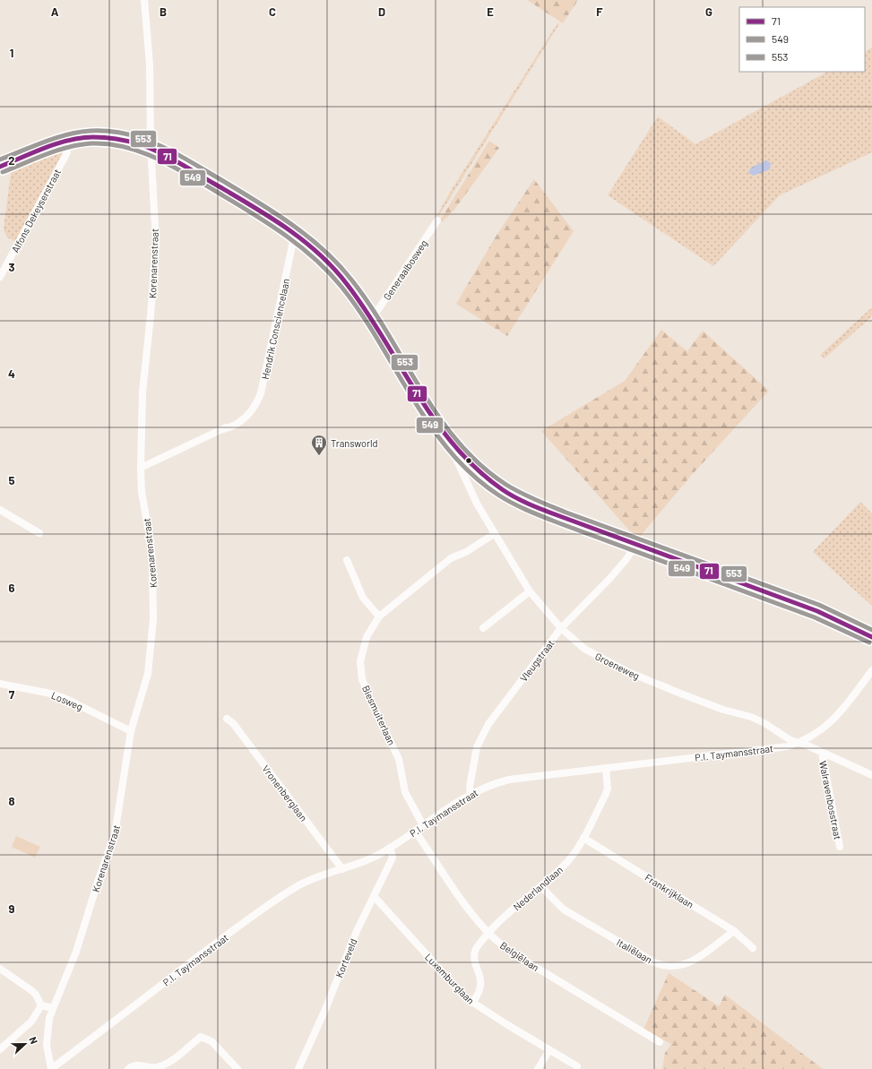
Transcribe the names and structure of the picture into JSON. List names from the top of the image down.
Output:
{
  "streets": {
    "street": [
      "Alfons Dekeyserstraat",
      "Korenarenstraat",
      "Generaalbosweg",
      "Hendrik Consciencelaan",
      "Vleugstraat",
      "Groeneweg",
      "Losweg",
      "Biesmuiterlaan",
      "P.I. Taymansstraat",
      "Vronenberglaan",
      "Walravenbosstraat",
      "Nederlandlaan",
      "Frankrijklaan",
      "Italiëlaan",
      "Belgiëlaan",
      "Korteveld",
      "Luxemburglaan"
    ]
  },
  "crossings": [
    ["Korenarenstraat", "Hendrik Consciencelaan"],
    ["Korenarenstraat", "Losweg"],
    ["Korenarenstraat", "P.I. Taymansstraat"],
    ["Vleugstraat", "Groeneweg"],
    ["Vleugstraat", "P.I. Taymansstraat"],
    ["Groeneweg", "Biesmuiterlaan"],
    ["Groeneweg", "P.I. Taymansstraat"],
    ["Groeneweg", "Walravenbosstraat"],
    ["Biesmuiterlaan", "P.I. Taymansstraat"],
    ["P.I. Taymansstraat", "Vronenberglaan"],
    ["P.I. Taymansstraat", "Nederlandlaan"],
    ["P.I. Taymansstraat", "Belgiëlaan"],
    ["P.I. Taymansstraat", "Korteveld"],
    ["Nederlandlaan", "Frankrijklaan"],
    ["Nederlandlaan", "Italiëlaan"],
    ["Nederlandlaan", "Belgiëlaan"],
    ["Nederlandlaan", "Luxemburglaan"],
    ["Frankrijklaan", "Italiëlaan"],
    ["Korteveld", "Luxemburglaan"]
  ],
  "places": {
    "building": ["Transworld"]
  },
  "lines": ["transit line 553", "transit line 71", "transit line 549"],
  "legend": ["71", "549", "553"],
  "north": "right",
  "grid": {
    "columns": [
      "A",
      "B",
      "C",
      "D",
      "E",
      "F",
      "G"
    ],
    "rows": [
      "1",
      "2",
      "3",
      "4",
      "5",
      "6",
      "7",
      "8",
      "9"
    ]
  }
}
